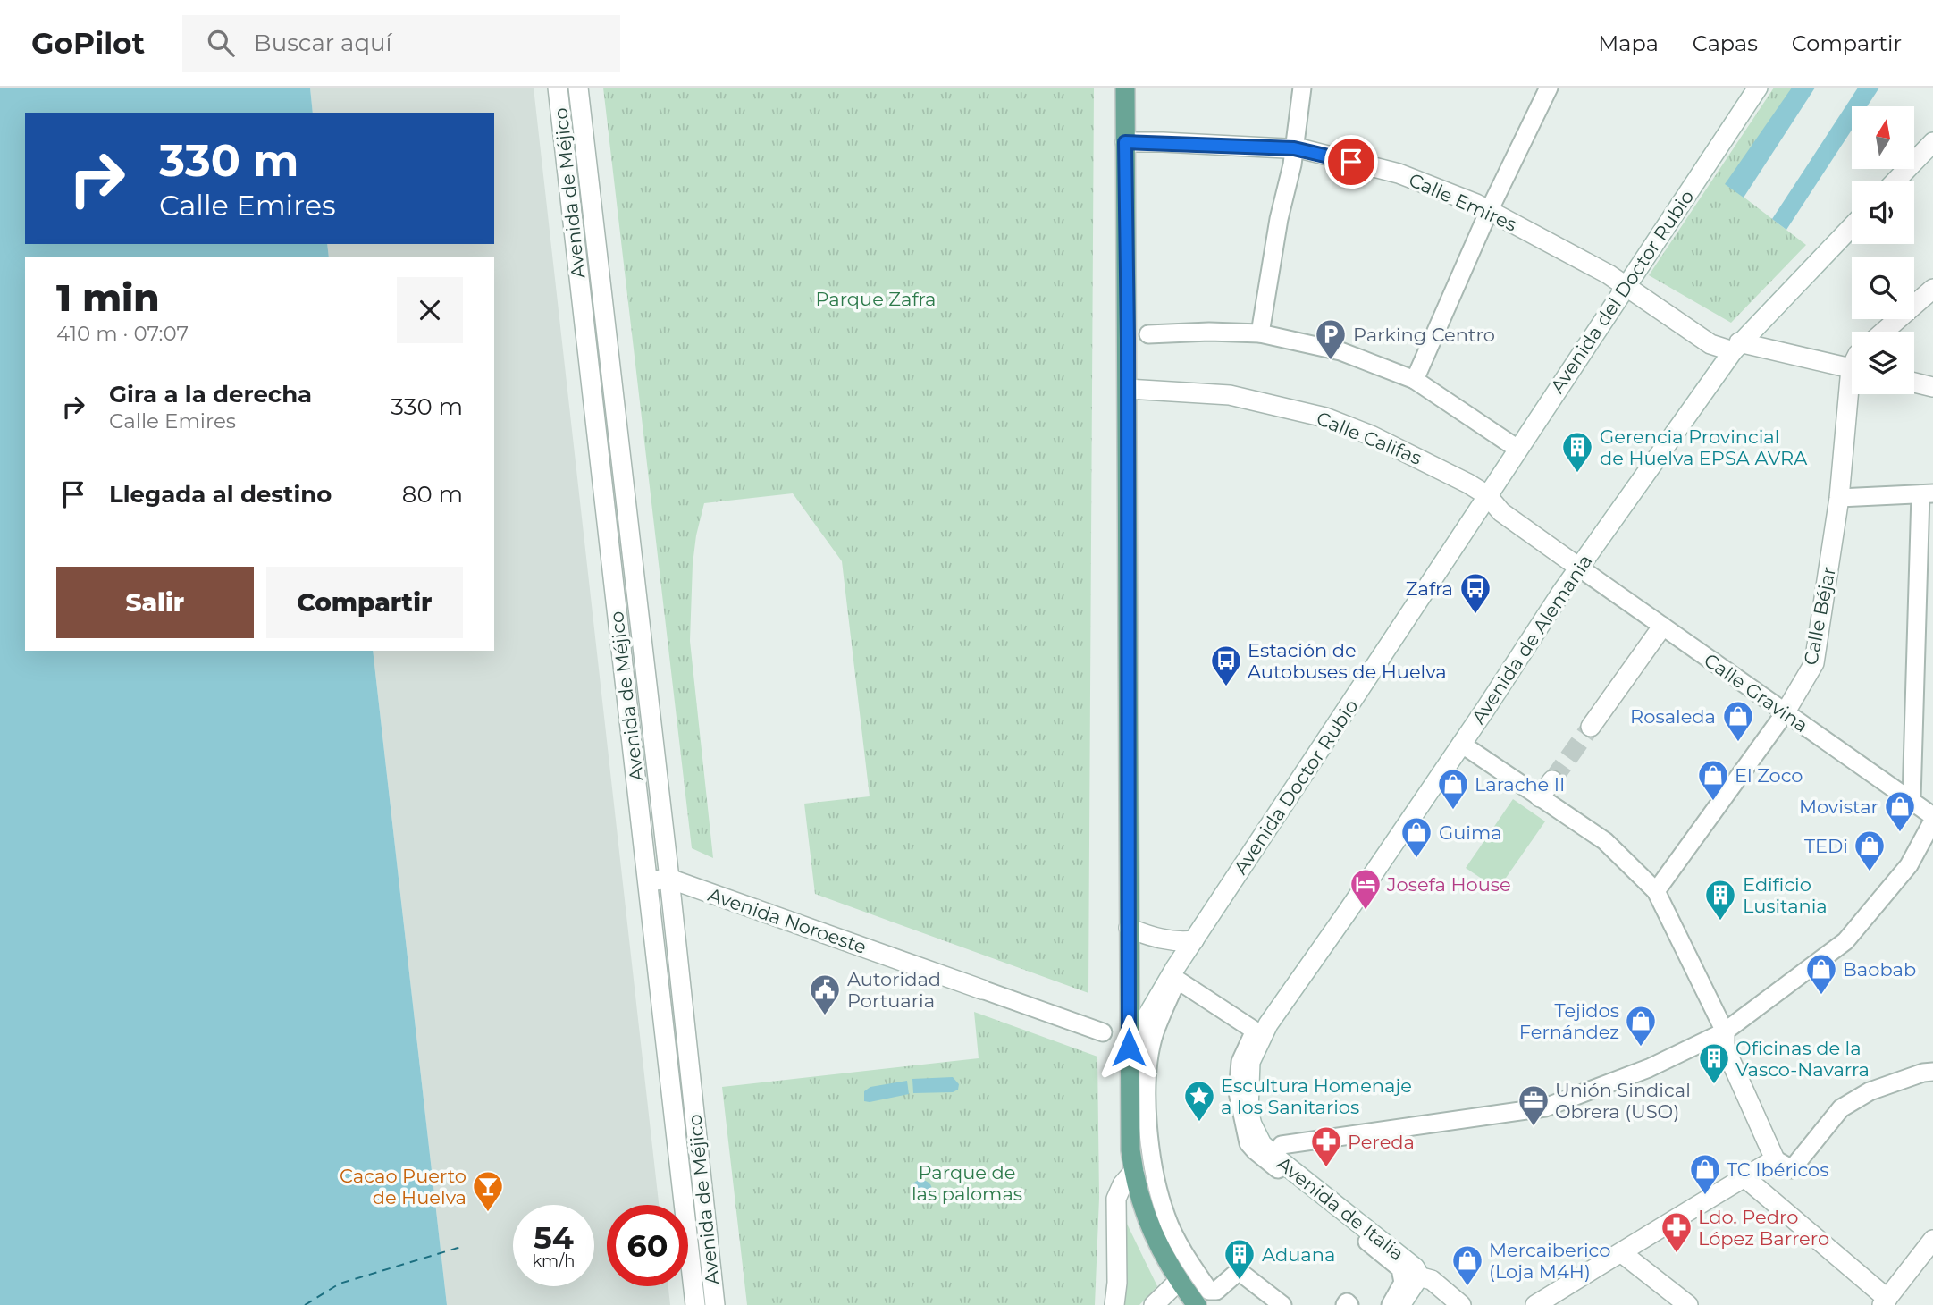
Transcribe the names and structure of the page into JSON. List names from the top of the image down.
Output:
{
  "streets": {
    "street": [
      "Avenida de Méjico",
      "Calle Emires",
      "Avenida del Doctor Rubio",
      "Calle Califas",
      "Calle Béjar",
      "Avenida de Alemania",
      "Calle Gravina",
      "Avenida Doctor Rubio",
      "Avenida Noroeste",
      "Avenida de Italia"
    ]
  },
  "crossings": [
    ["Avenida de Méjico", "Avenida Noroeste"],
    ["Calle Emires", "Avenida del Doctor Rubio"],
    ["Calle Emires", "Avenida de Alemania"],
    ["Avenida del Doctor Rubio", "Calle Califas"],
    ["Avenida del Doctor Rubio", "Avenida Doctor Rubio"],
    ["Calle Califas", "Avenida de Alemania"],
    ["Calle Califas", "Calle Gravina"],
    ["Calle Califas", "Avenida Doctor Rubio"],
    ["Calle Béjar", "Calle Gravina"],
    ["Avenida de Alemania", "Calle Gravina"],
    ["Avenida de Alemania", "Avenida de Italia"]
  ],
  "parks": ["Parque Zafra", "Parque de las palomas"],
  "places": {
    "parking": ["Parking Centro"],
    "building": [
      "Gerencia Provincial de Huelva EPSA AVRA",
      "Edificio Lusitania",
      "Oficinas de la Vasco-Navarra",
      "Aduana"
    ],
    "bus stop": ["Zafra", "Estación de Autobuses de Huelva"],
    "shop": [
      "Rosaleda",
      "El Zoco",
      "Larache II",
      "Movistar",
      "Guima",
      "TEDi",
      "Baobab",
      "Tejidos Fernández",
      "TC Ibéricos",
      "Mercaiberico (Loja M4H)"
    ],
    "hotel": ["Josefa House"],
    "public building": ["Autoridad Portuaria"],
    "place": ["Escultura Homenaje a los Sanitarios"],
    "office": ["Unión Sindical Obrera (USO)"],
    "pharmacy": ["Pereda", "Ldo. Pedro López Barrero"],
    "bar": ["Cacao Puerto de Huelva"]
  },
  "north": "top",
  "page": {
    "header": "GoPilot",
    "search": "Buscar aquí",
    "nav": ["Mapa", "Capas", "Compartir"],
    "turn": ["330 m", "Calle Emires"],
    "heading": ["1 min", "410 m · 07:07"],
    "list": [
      {
        "name": "Gira a la derecha",
        "note": "Calle Emires",
        "value": "330 m"
      },
      {
        "name": "Llegada al destino",
        "value": "80 m"
      }
    ],
    "buttons": ["Salir", "Compartir"],
    "speed": "54 km/h",
    "limit": "60"
  }
}
